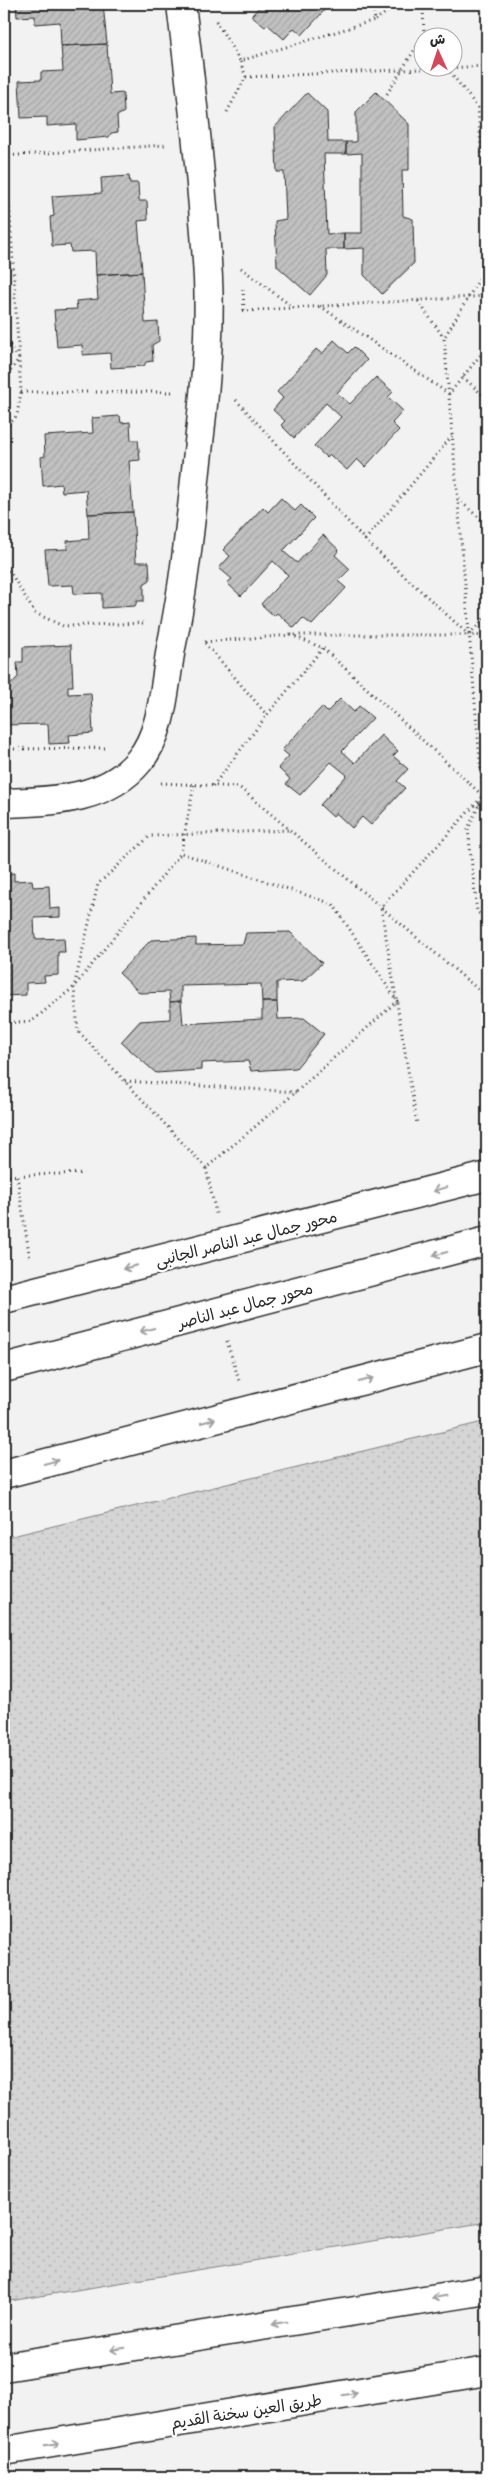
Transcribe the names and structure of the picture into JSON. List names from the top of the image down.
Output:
{
  "streets": {
    "main road": ["محور جمال عبد الناصر الجانبى", "محور جمال عبد الناصر", "طريق العين سخنة القديم"]
  },
  "north": "top"
}
